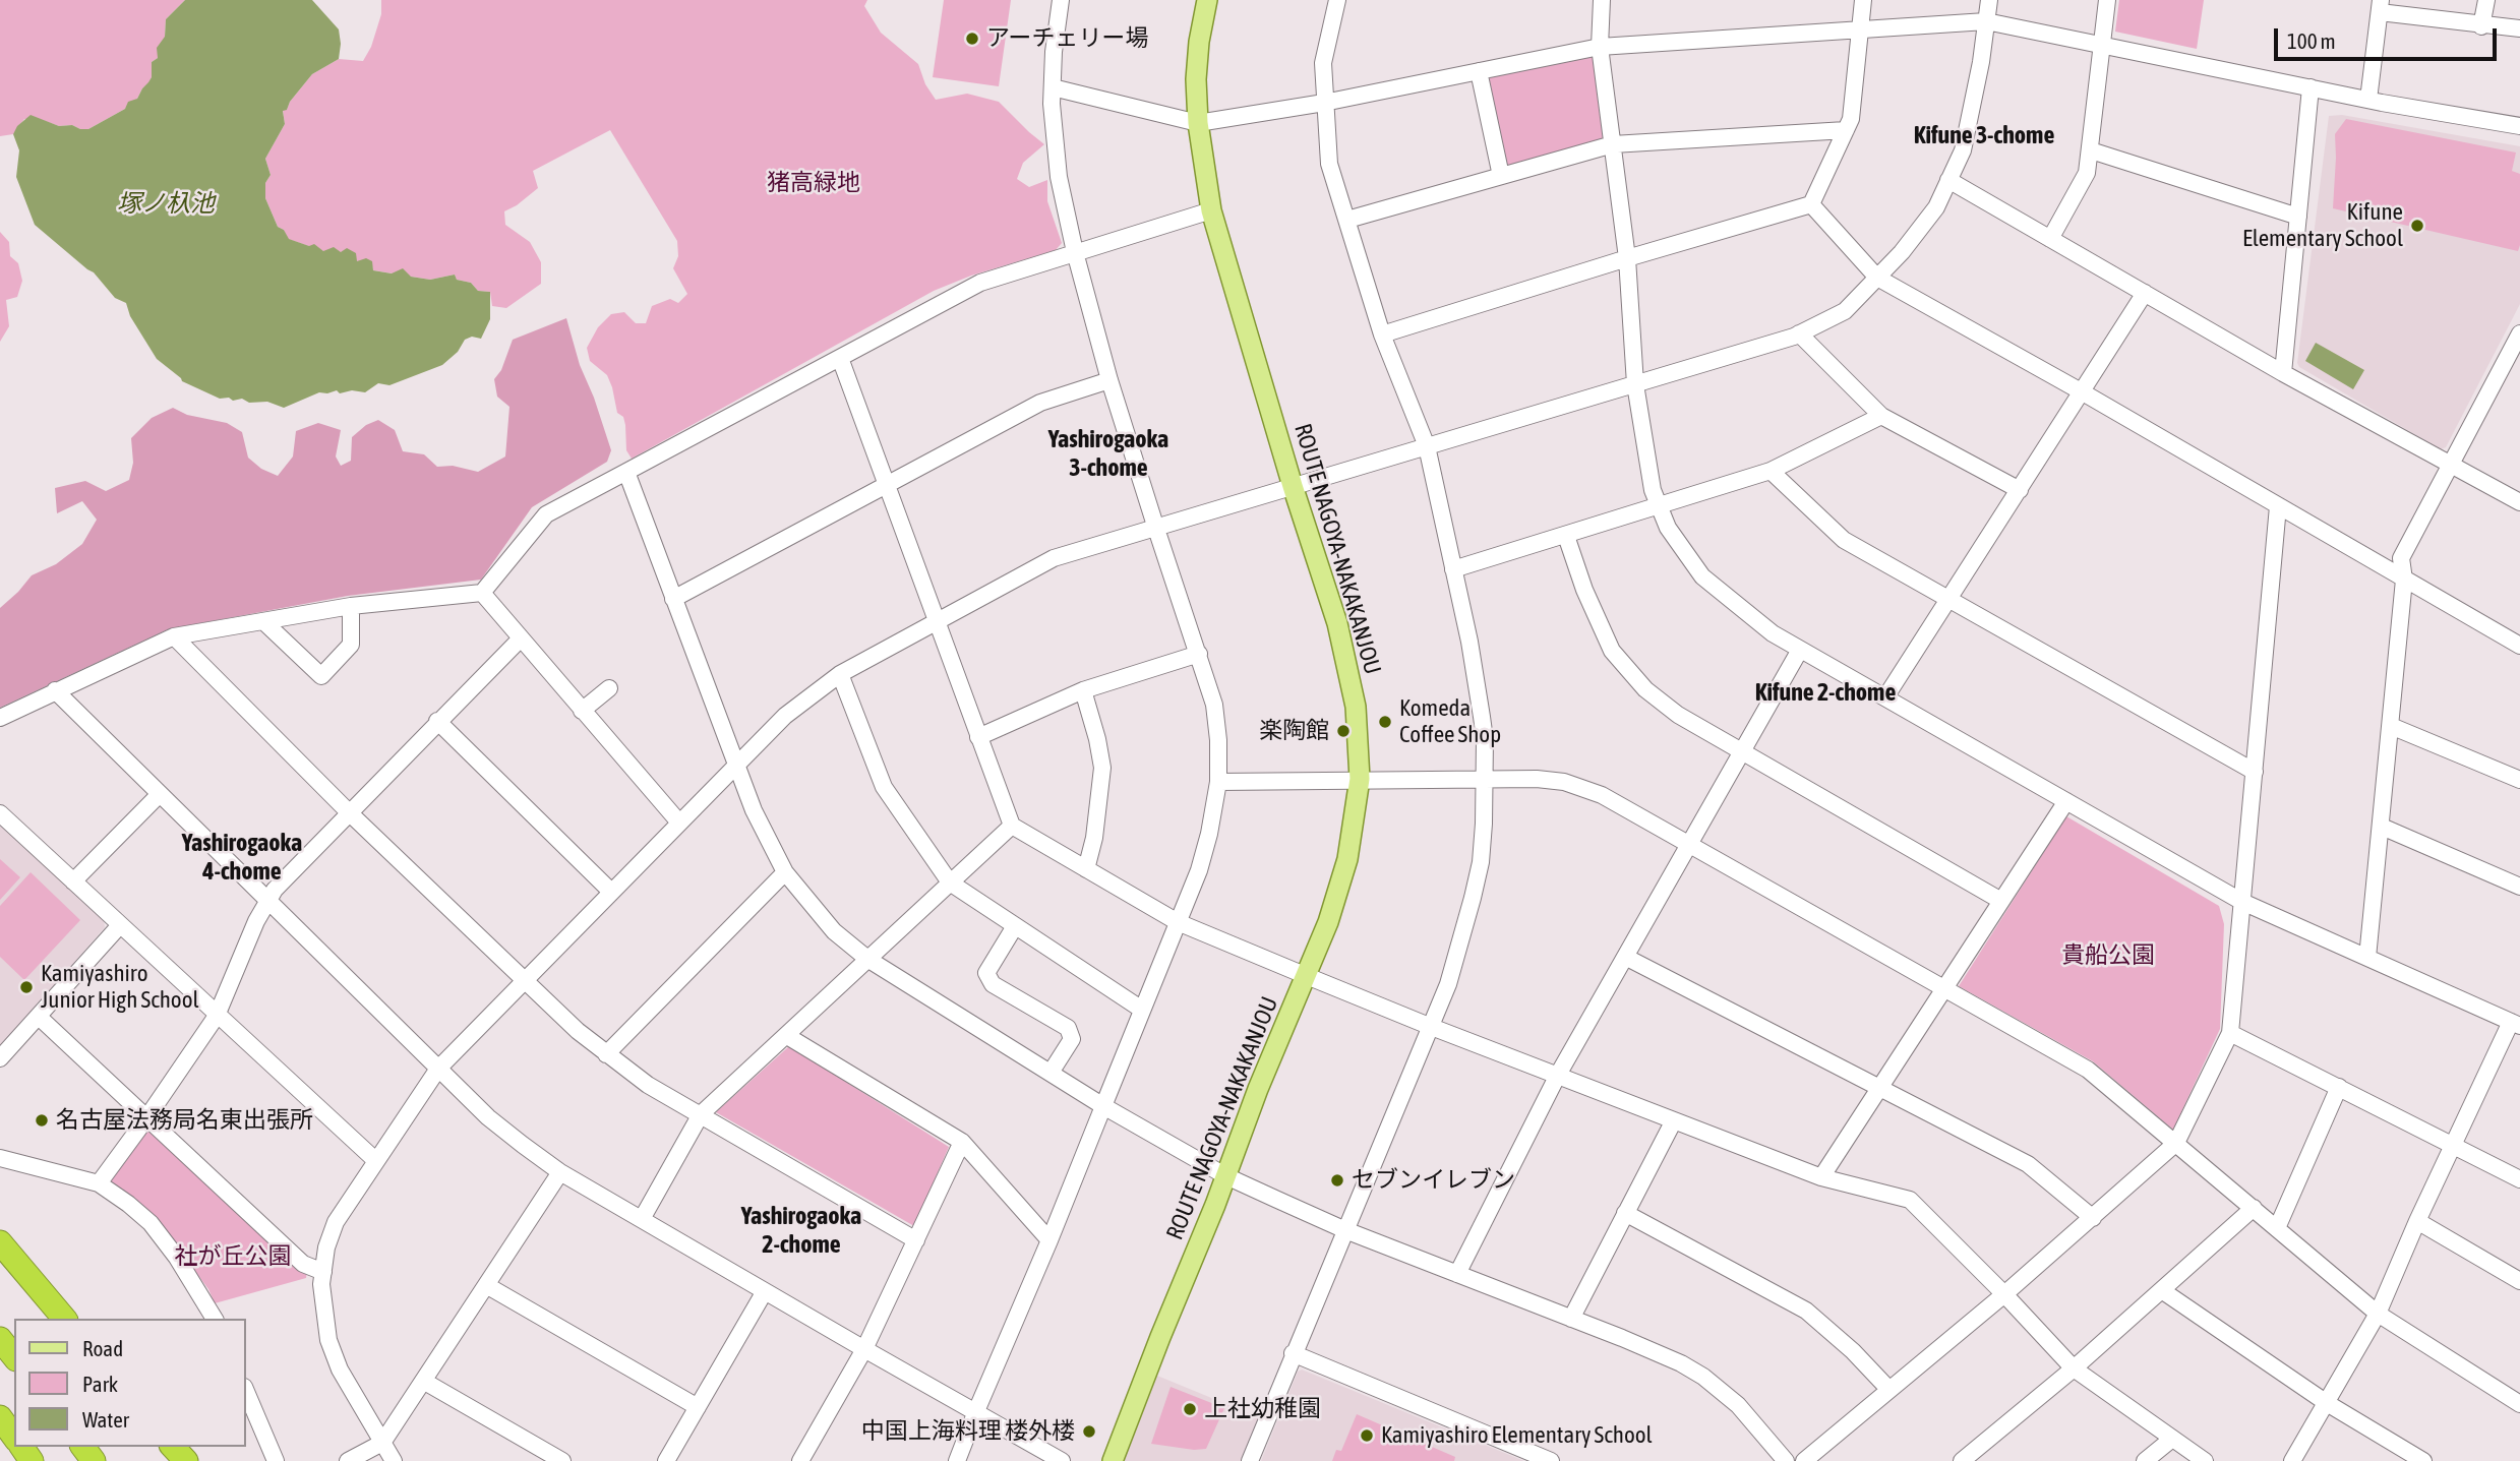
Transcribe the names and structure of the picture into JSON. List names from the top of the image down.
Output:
{
  "streets": {
    "main road": ["ROUTE NAGOYA-NAKAKANJOU"]
  },
  "districts": [
    "Kifune 3-chome",
    "Yashirogaoka 3-chome",
    "Kifune 2-chome",
    "Yashirogaoka 4-chome",
    "Yashirogaoka 2-chome"
  ],
  "water": ["塚ノ杁池"],
  "parks": ["猪高緑地", "貴船公園", "社が丘公園"],
  "places": [
    "アーチェリー場",
    "Kifune Elementary School",
    "Komeda Coffee Shop",
    "楽陶館",
    "Kamiyashiro Junior High School",
    "名古屋法務局名東出張所",
    "セブンイレブン",
    "上社幼稚園",
    "中国上海料理 楼外楼",
    "Kamiyashiro Elementary School"
  ],
  "legend": ["Road", "Park", "Water"],
  "scale_bar": "100 m"
}
